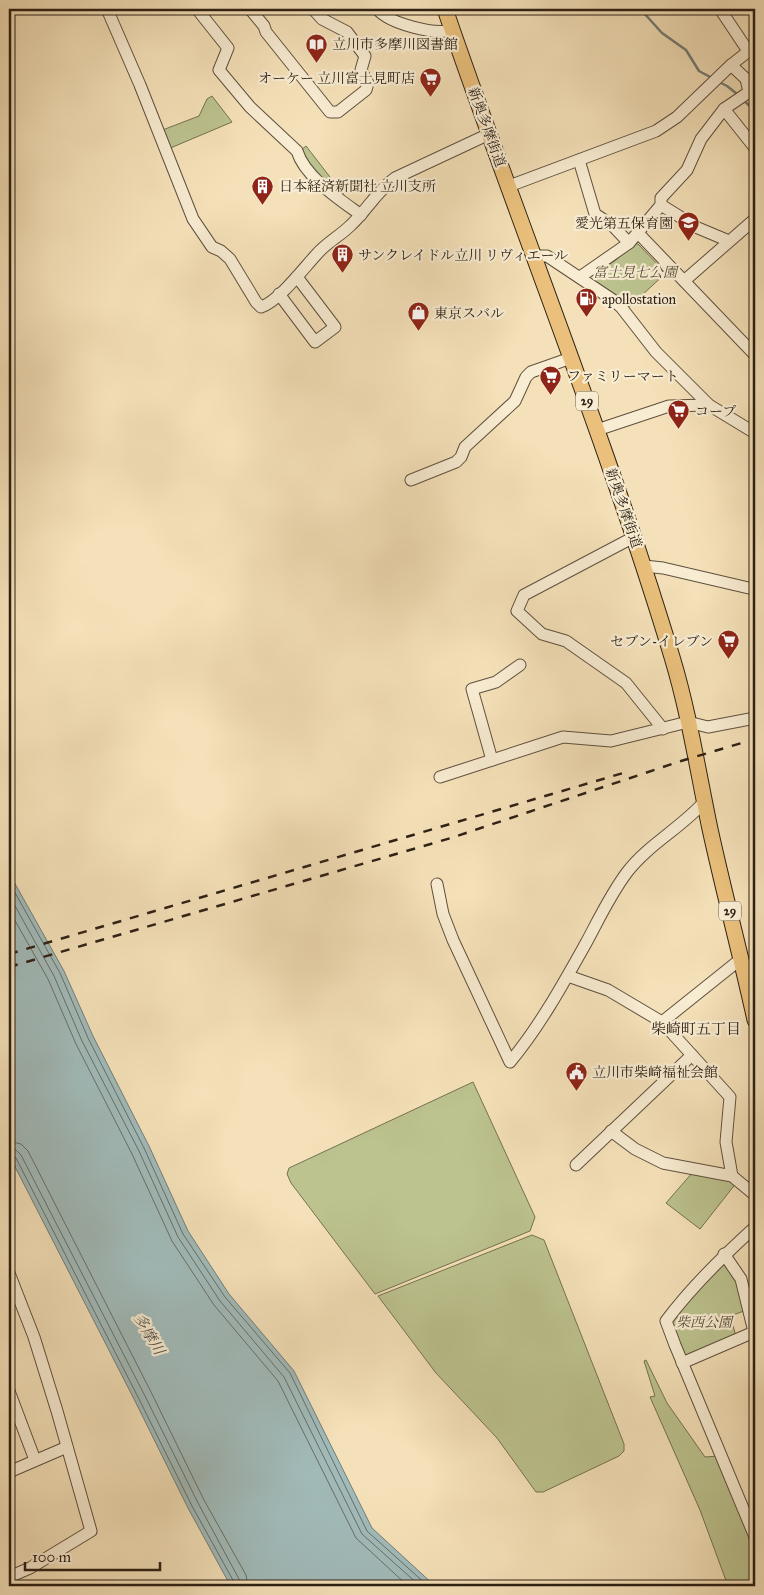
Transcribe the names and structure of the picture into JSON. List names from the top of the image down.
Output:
{
  "streets": {
    "main road": ["新奥多摩街道", "29"]
  },
  "districts": ["柴崎町五丁目"],
  "water": ["多摩川"],
  "parks": ["富士見七公園", "柴西公園"],
  "places": {
    "library": ["立川市多摩川図書館"],
    "supermarket": [
      "オーケー 立川富士見町店",
      "ファミリーマート",
      "コープ",
      "セブン-イレブン"
    ],
    "building": ["日本経済新聞社 立川支所", "サンクレイドル立川 リヴィエール"],
    "school or university": ["愛光第五保育園"],
    "fuel station": ["apollostation"],
    "shop": ["東京スバル"],
    "public building": ["立川市柴崎福祉会館"]
  },
  "scale_bar": "100 m"
}
